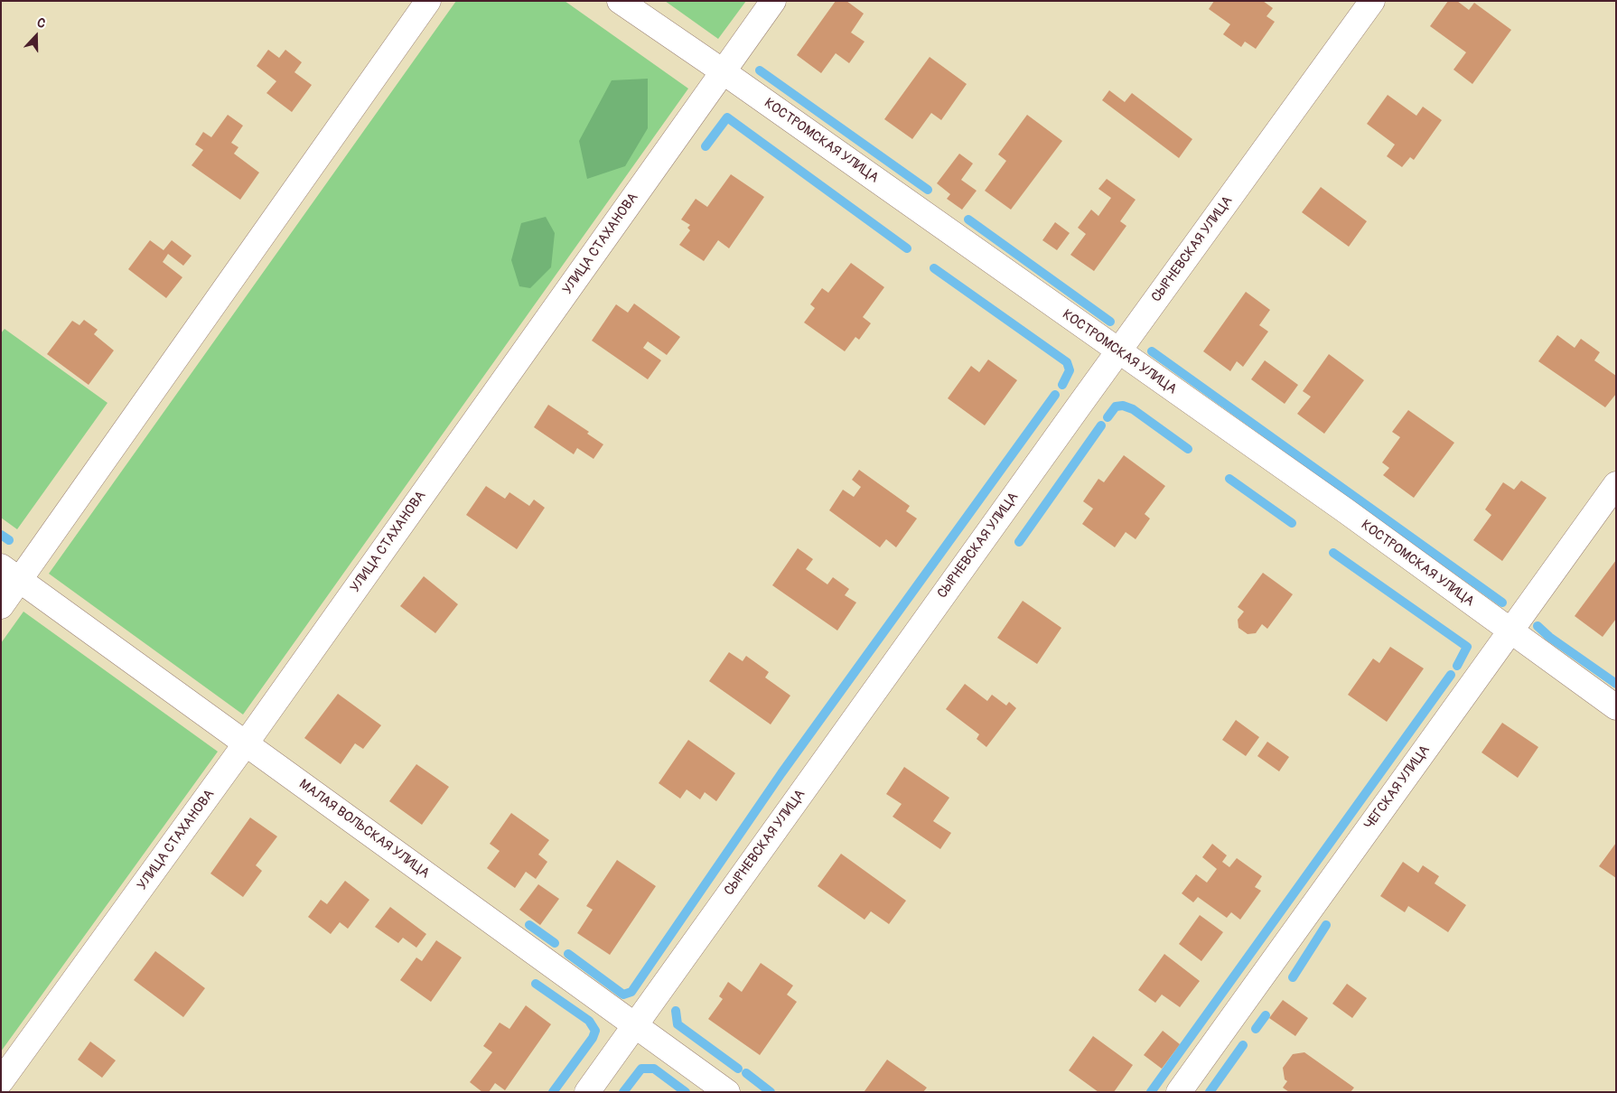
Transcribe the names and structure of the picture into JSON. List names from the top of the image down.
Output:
{
  "streets": {
    "street": [
      "КОСТРОМСКАЯ УЛИЦА",
      "УЛИЦА СТАХАНОВА",
      "СЫРНЕВСКАЯ УЛИЦА",
      "ЧЕГСКАЯ УЛИЦА",
      "МАЛАЯ ВОЛЬСКАЯ УЛИЦА"
    ]
  },
  "crossings": [
    ["КОСТРОМСКАЯ УЛИЦА", "УЛИЦА СТАХАНОВА"],
    ["КОСТРОМСКАЯ УЛИЦА", "СЫРНЕВСКАЯ УЛИЦА"],
    ["КОСТРОМСКАЯ УЛИЦА", "ЧЕГСКАЯ УЛИЦА"],
    ["УЛИЦА СТАХАНОВА", "МАЛАЯ ВОЛЬСКАЯ УЛИЦА"],
    ["СЫРНЕВСКАЯ УЛИЦА", "МАЛАЯ ВОЛЬСКАЯ УЛИЦА"]
  ],
  "north": "top"
}
